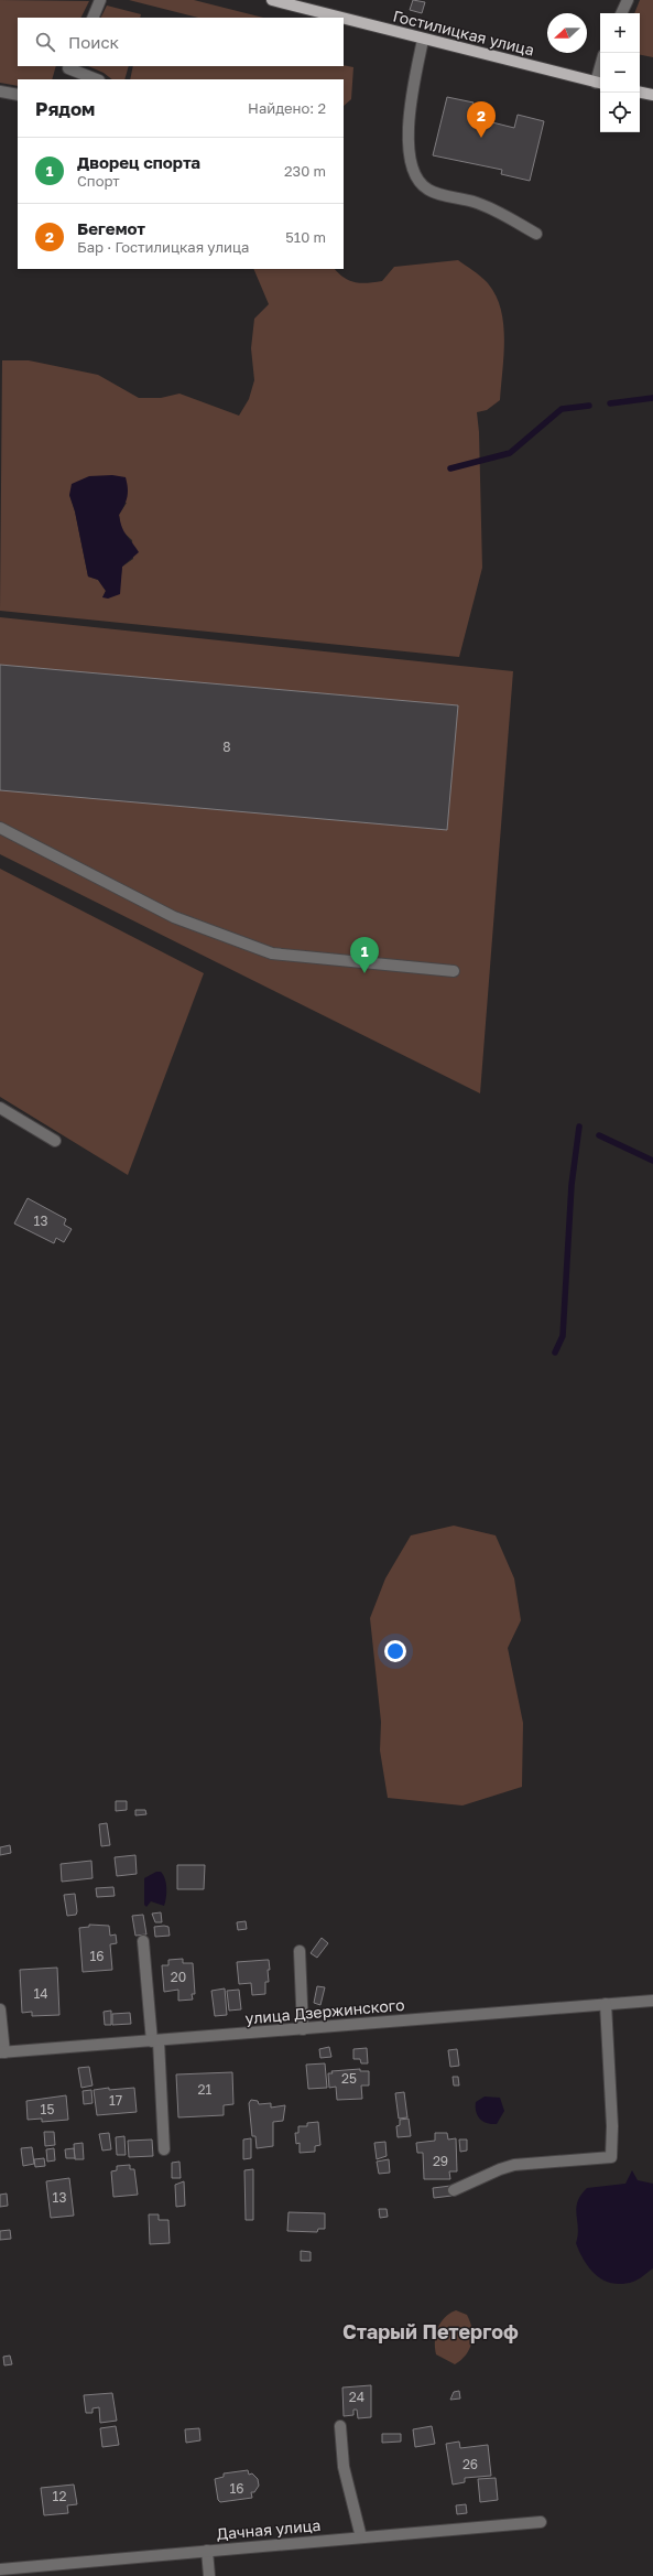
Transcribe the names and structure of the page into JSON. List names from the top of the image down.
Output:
{
  "streets": {
    "main road": ["Гостилицкая улица"],
    "street": ["улица Дзержинского", "Дачная улица"]
  },
  "districts": ["Старый Петергоф"],
  "house_numbers": [
    "8",
    "13",
    "16",
    "20",
    "14",
    "25",
    "21",
    "17",
    "15",
    "29",
    "13",
    "24",
    "26",
    "16",
    "12"
  ],
  "north": "left",
  "page": {
    "map_buttons": ["+", "−"],
    "search": "Поиск",
    "heading": ["Рядом", "Найдено: 2"],
    "pins": ["2", "1"],
    "list": [
      {
        "mark": "1",
        "name": "Дворец спорта",
        "note": "Спорт",
        "value": "230 m"
      },
      {
        "mark": "2",
        "name": "Бегемот",
        "note": "Бар · Гостилицкая улица",
        "value": "510 m"
      }
    ]
  }
}
